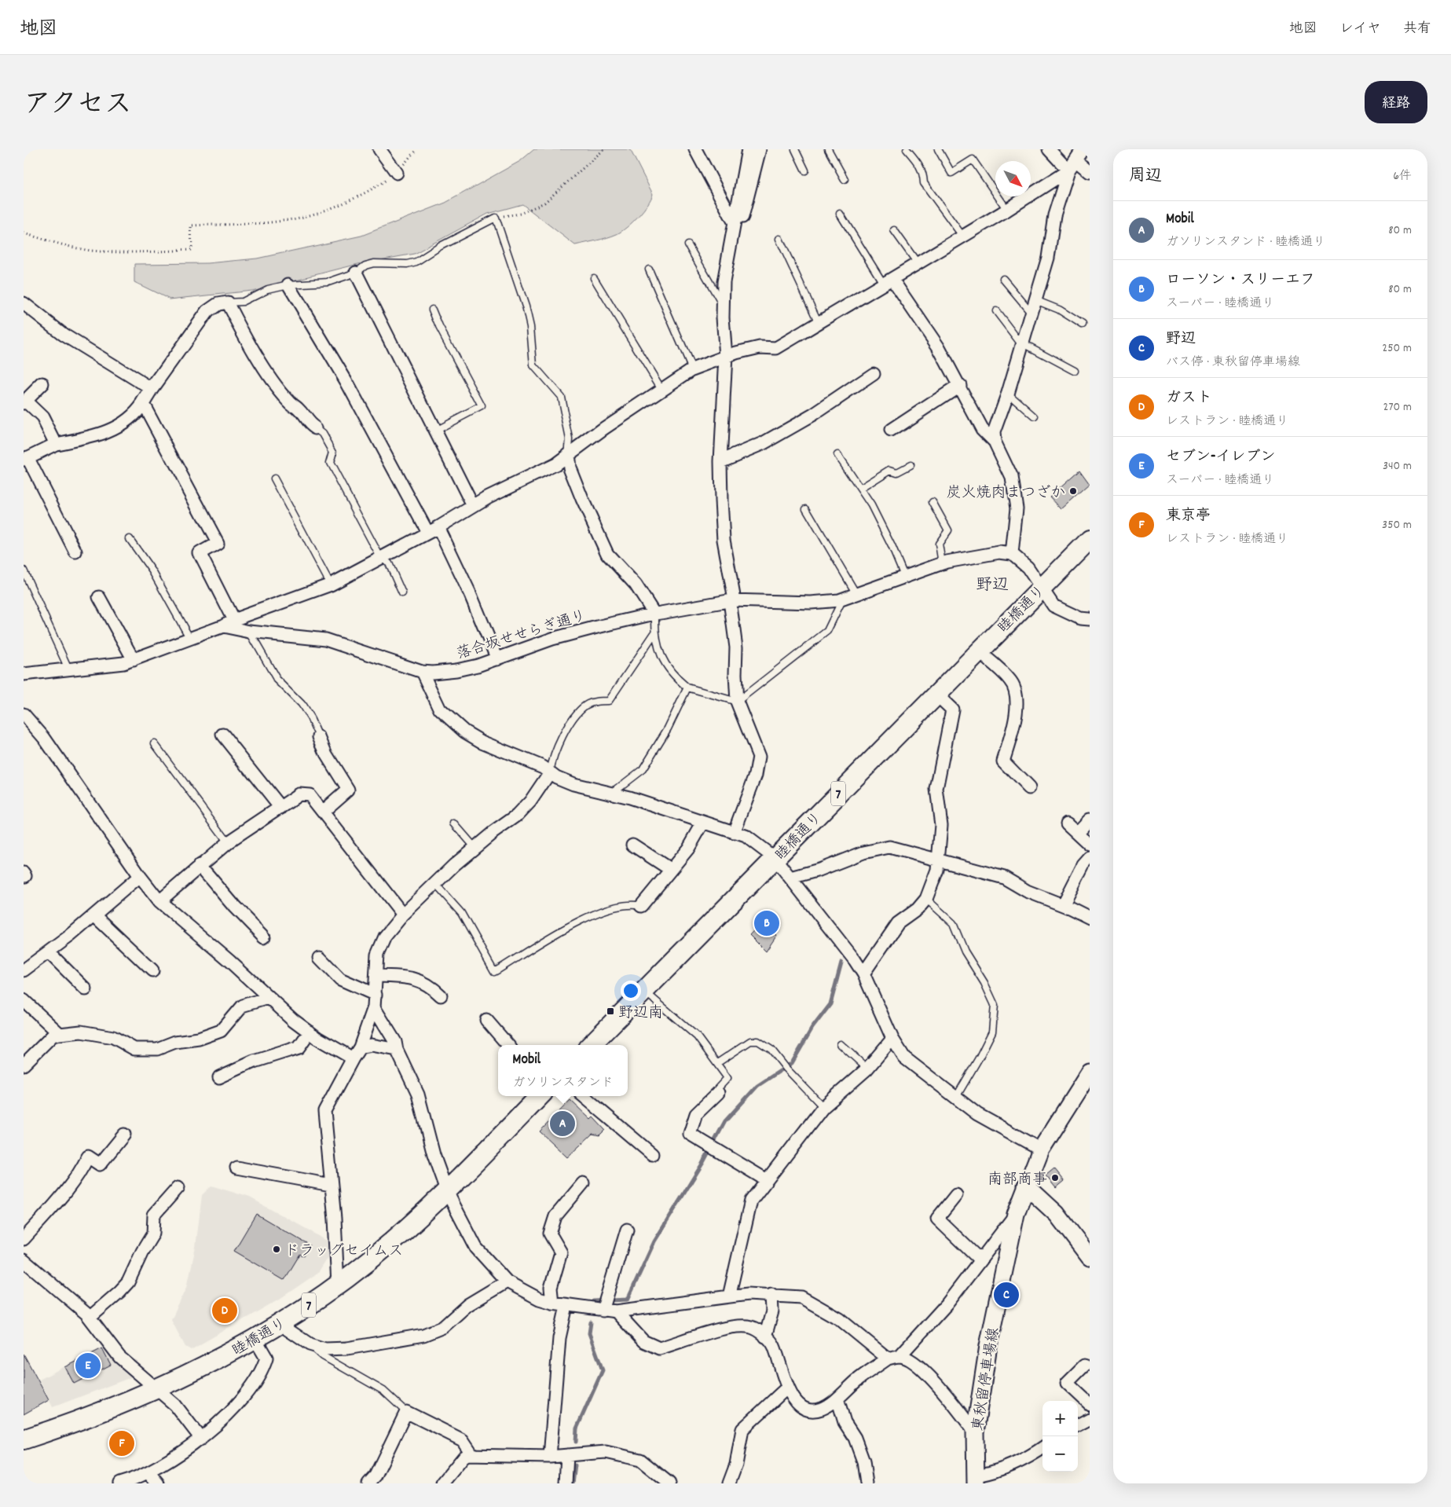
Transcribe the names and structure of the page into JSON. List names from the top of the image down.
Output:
{
  "streets": {
    "main road": ["睦橋通り", "7", "東秋留停車場線"],
    "street": ["落合坂せせらぎ通り"]
  },
  "districts": ["野辺"],
  "places": {
    "other": ["炭火焼肉まつざか", "南部商事", "ドラッグセイムス"],
    "transit": ["野辺南"]
  },
  "north": "bottom right",
  "page": {
    "header": "地図",
    "nav": ["地図", "レイヤ", "共有"],
    "title": "アクセス",
    "buttons": "経路",
    "heading": ["周辺", "6件"],
    "list": [
      {
        "mark": "A",
        "name": "Mobil",
        "note": "ガソリンスタンド · 睦橋通り",
        "value": "80 m"
      },
      {
        "mark": "B",
        "name": "ローソン・スリーエフ",
        "note": "スーパー · 睦橋通り",
        "value": "80 m"
      },
      {
        "mark": "C",
        "name": "野辺",
        "note": "バス停 · 東秋留停車場線",
        "value": "250 m"
      },
      {
        "mark": "D",
        "name": "ガスト",
        "note": "レストラン · 睦橋通り",
        "value": "270 m"
      },
      {
        "mark": "E",
        "name": "セブン-イレブン",
        "note": "スーパー · 睦橋通り",
        "value": "340 m"
      },
      {
        "mark": "F",
        "name": "東京亭",
        "note": "レストラン · 睦橋通り",
        "value": "350 m"
      }
    ],
    "pins": [
      "B",
      "A",
      "C",
      "D",
      "E",
      "F"
    ],
    "popup": ["Mobil", "ガソリンスタンド"],
    "map_buttons": ["+", "−"]
  }
}
